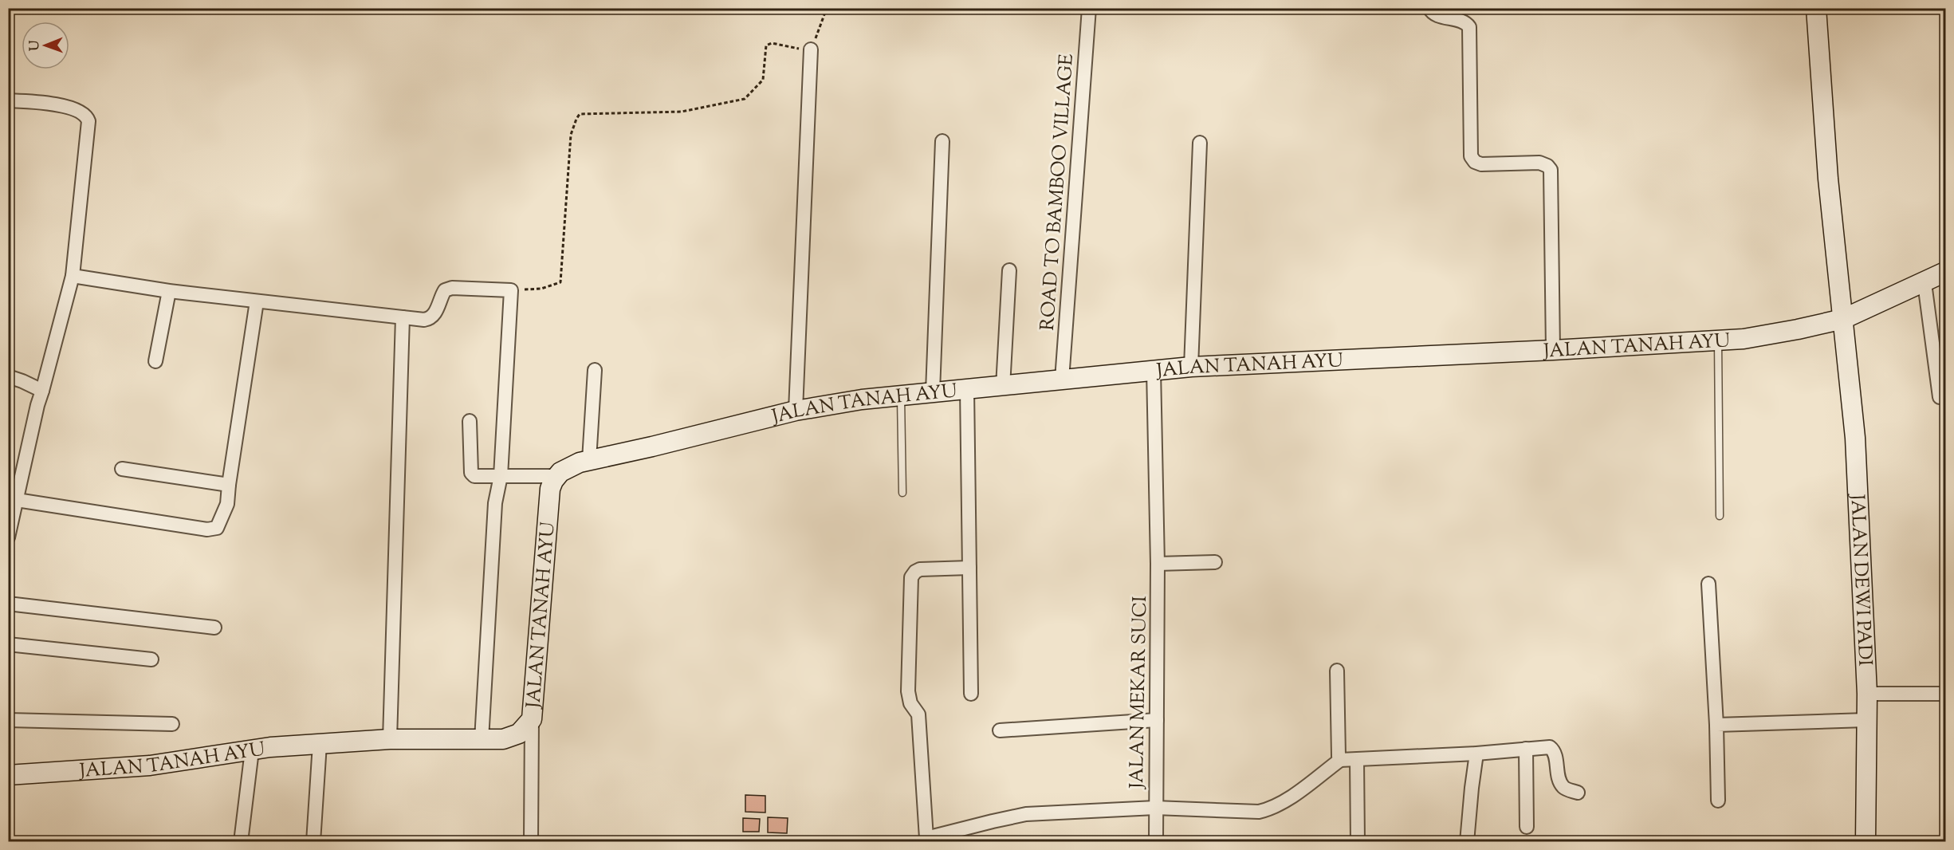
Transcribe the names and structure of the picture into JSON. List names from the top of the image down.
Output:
{
  "streets": {
    "street": [
      "ROAD TO BAMBOO VILLAGE",
      "JALAN TANAH AYU",
      "JALAN DEWI PADI",
      "JALAN MEKAR SUCI"
    ]
  },
  "crossings": [
    ["ROAD TO BAMBOO VILLAGE", "JALAN TANAH AYU"],
    ["JALAN TANAH AYU", "JALAN DEWI PADI"],
    ["JALAN TANAH AYU", "JALAN MEKAR SUCI"]
  ],
  "north": "left"
}
